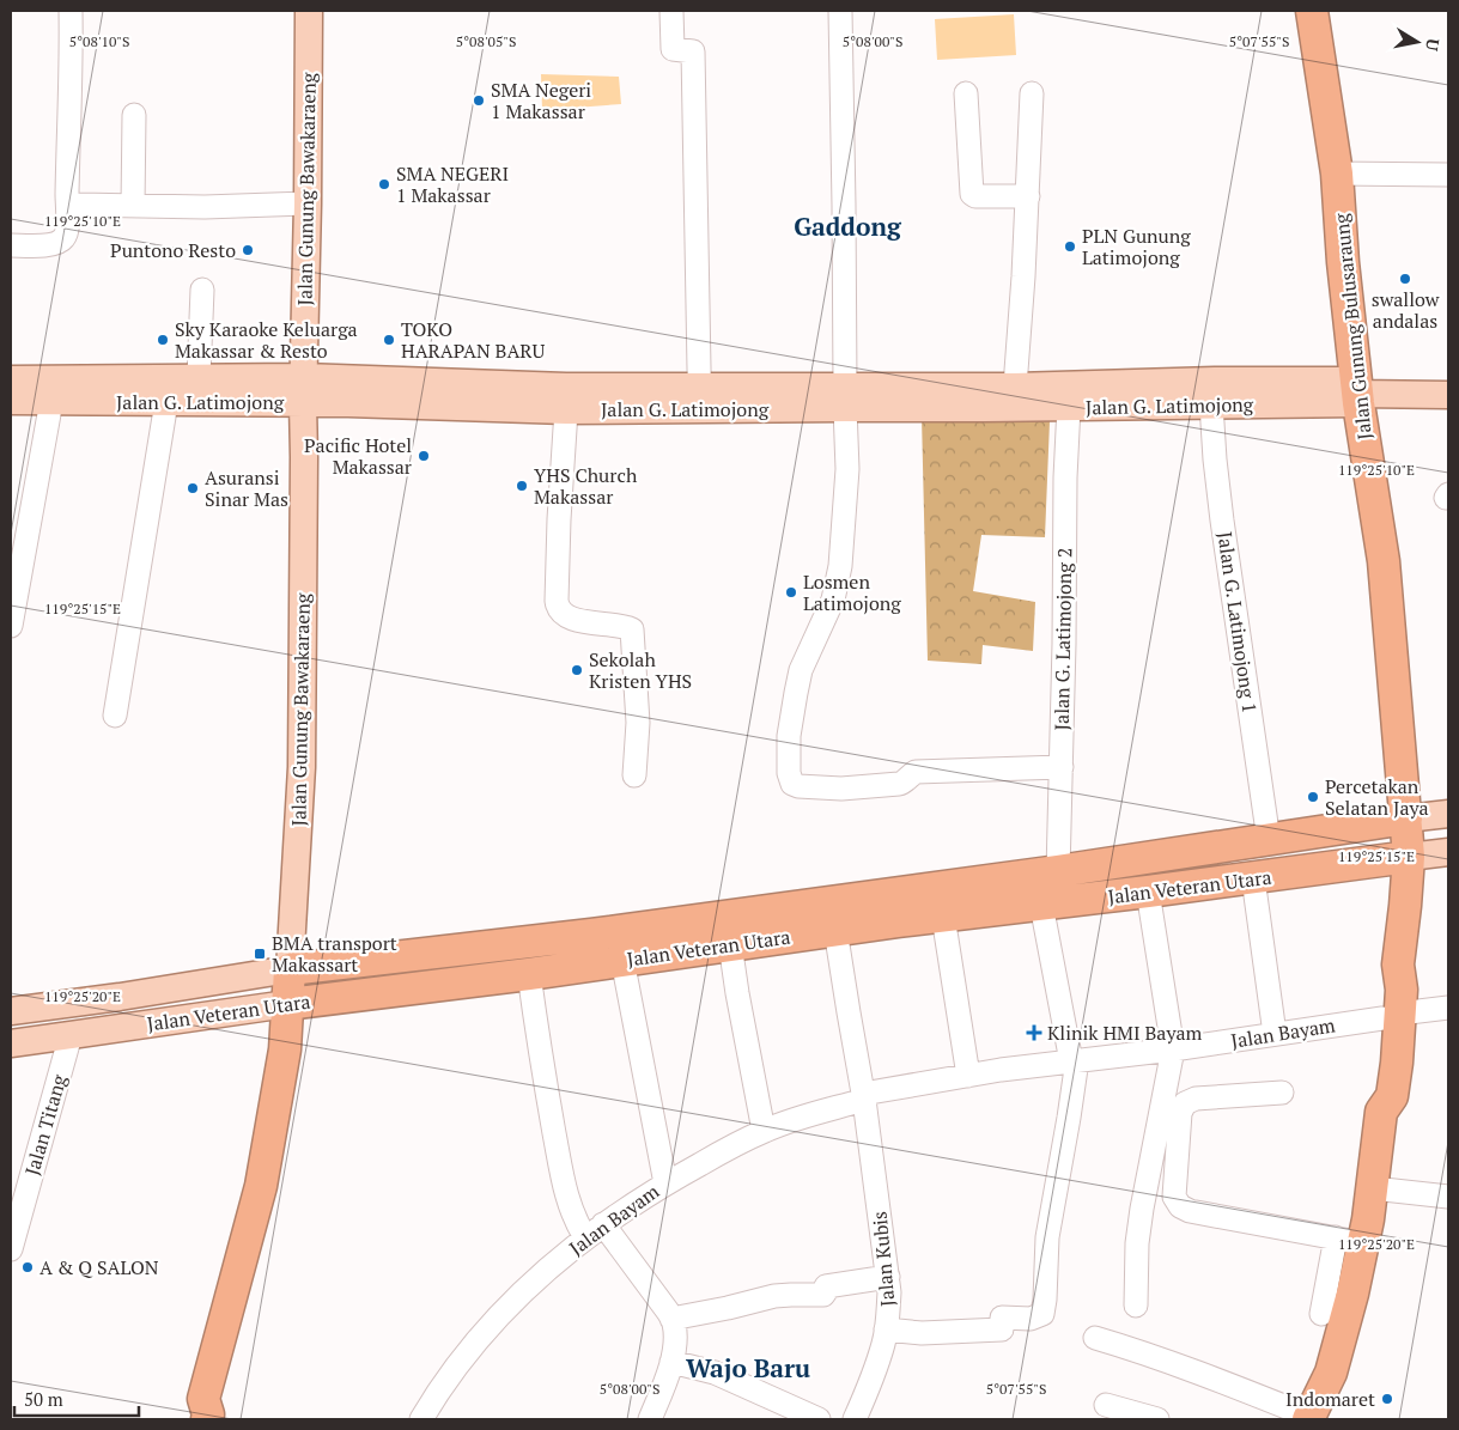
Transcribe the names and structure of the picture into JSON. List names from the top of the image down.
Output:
{
  "streets": {
    "highway": ["Jalan Gunung Bawakaraeng", "Jalan Gunung Bulusaraung", "Jalan Veteran Utara"],
    "main road": ["Jalan G. Latimojong"],
    "street": [
      "Jalan G. Latimojong 1",
      "Jalan G. Latimojong 2",
      "Jalan Bayam",
      "Jalan Titang",
      "Jalan Kubis"
    ]
  },
  "crossings": [
    ["Jalan Gunung Bawakaraeng", "Jalan G. Latimojong"],
    ["Jalan Gunung Bawakaraeng", "Jalan Veteran Utara"],
    ["Jalan Gunung Bulusaraung", "Jalan G. Latimojong"],
    ["Jalan Gunung Bulusaraung", "Jalan Veteran Utara"],
    ["Jalan Gunung Bulusaraung", "Jalan Bayam"],
    ["Jalan G. Latimojong", "Jalan G. Latimojong 1"],
    ["Jalan G. Latimojong", "Jalan G. Latimojong 2"],
    ["Jalan G. Latimojong 1", "Jalan Veteran Utara"],
    ["Jalan G. Latimojong 2", "Jalan Veteran Utara"],
    ["Jalan Veteran Utara", "Jalan Titang"],
    ["Jalan Veteran Utara", "Jalan Kubis"],
    ["Jalan Bayam", "Jalan Kubis"]
  ],
  "districts": ["Gaddong", "Wajo Baru"],
  "places": {
    "other": [
      "SMA Negeri 1 Makassar",
      "SMA NEGERI 1 Makassar",
      "PLN Gunung Latimojong",
      "Puntono Resto",
      "swallow andalas",
      "Sky Karaoke Keluarga Makassar & Resto",
      "TOKO HARAPAN BARU",
      "Pacific Hotel Makassar",
      "YHS Church Makassar",
      "Asuransi Sinar Mas",
      "Losmen Latimojong",
      "Sekolah Kristen YHS",
      "Percetakan Selatan Jaya",
      "A & Q SALON",
      "Indomaret"
    ],
    "transit": ["BMA transport Makassart"],
    "health": ["Klinik HMI Bayam"]
  },
  "scale_bar": "50 m",
  "north": "right",
  "coordinates": [
    "5°08'05\"S",
    "5°08'00\"S",
    "5°07'55\"S",
    "5°08'10\"S",
    "119°25'10\"E",
    "119°25'15\"E",
    "119°25'20\"E"
  ]
}
